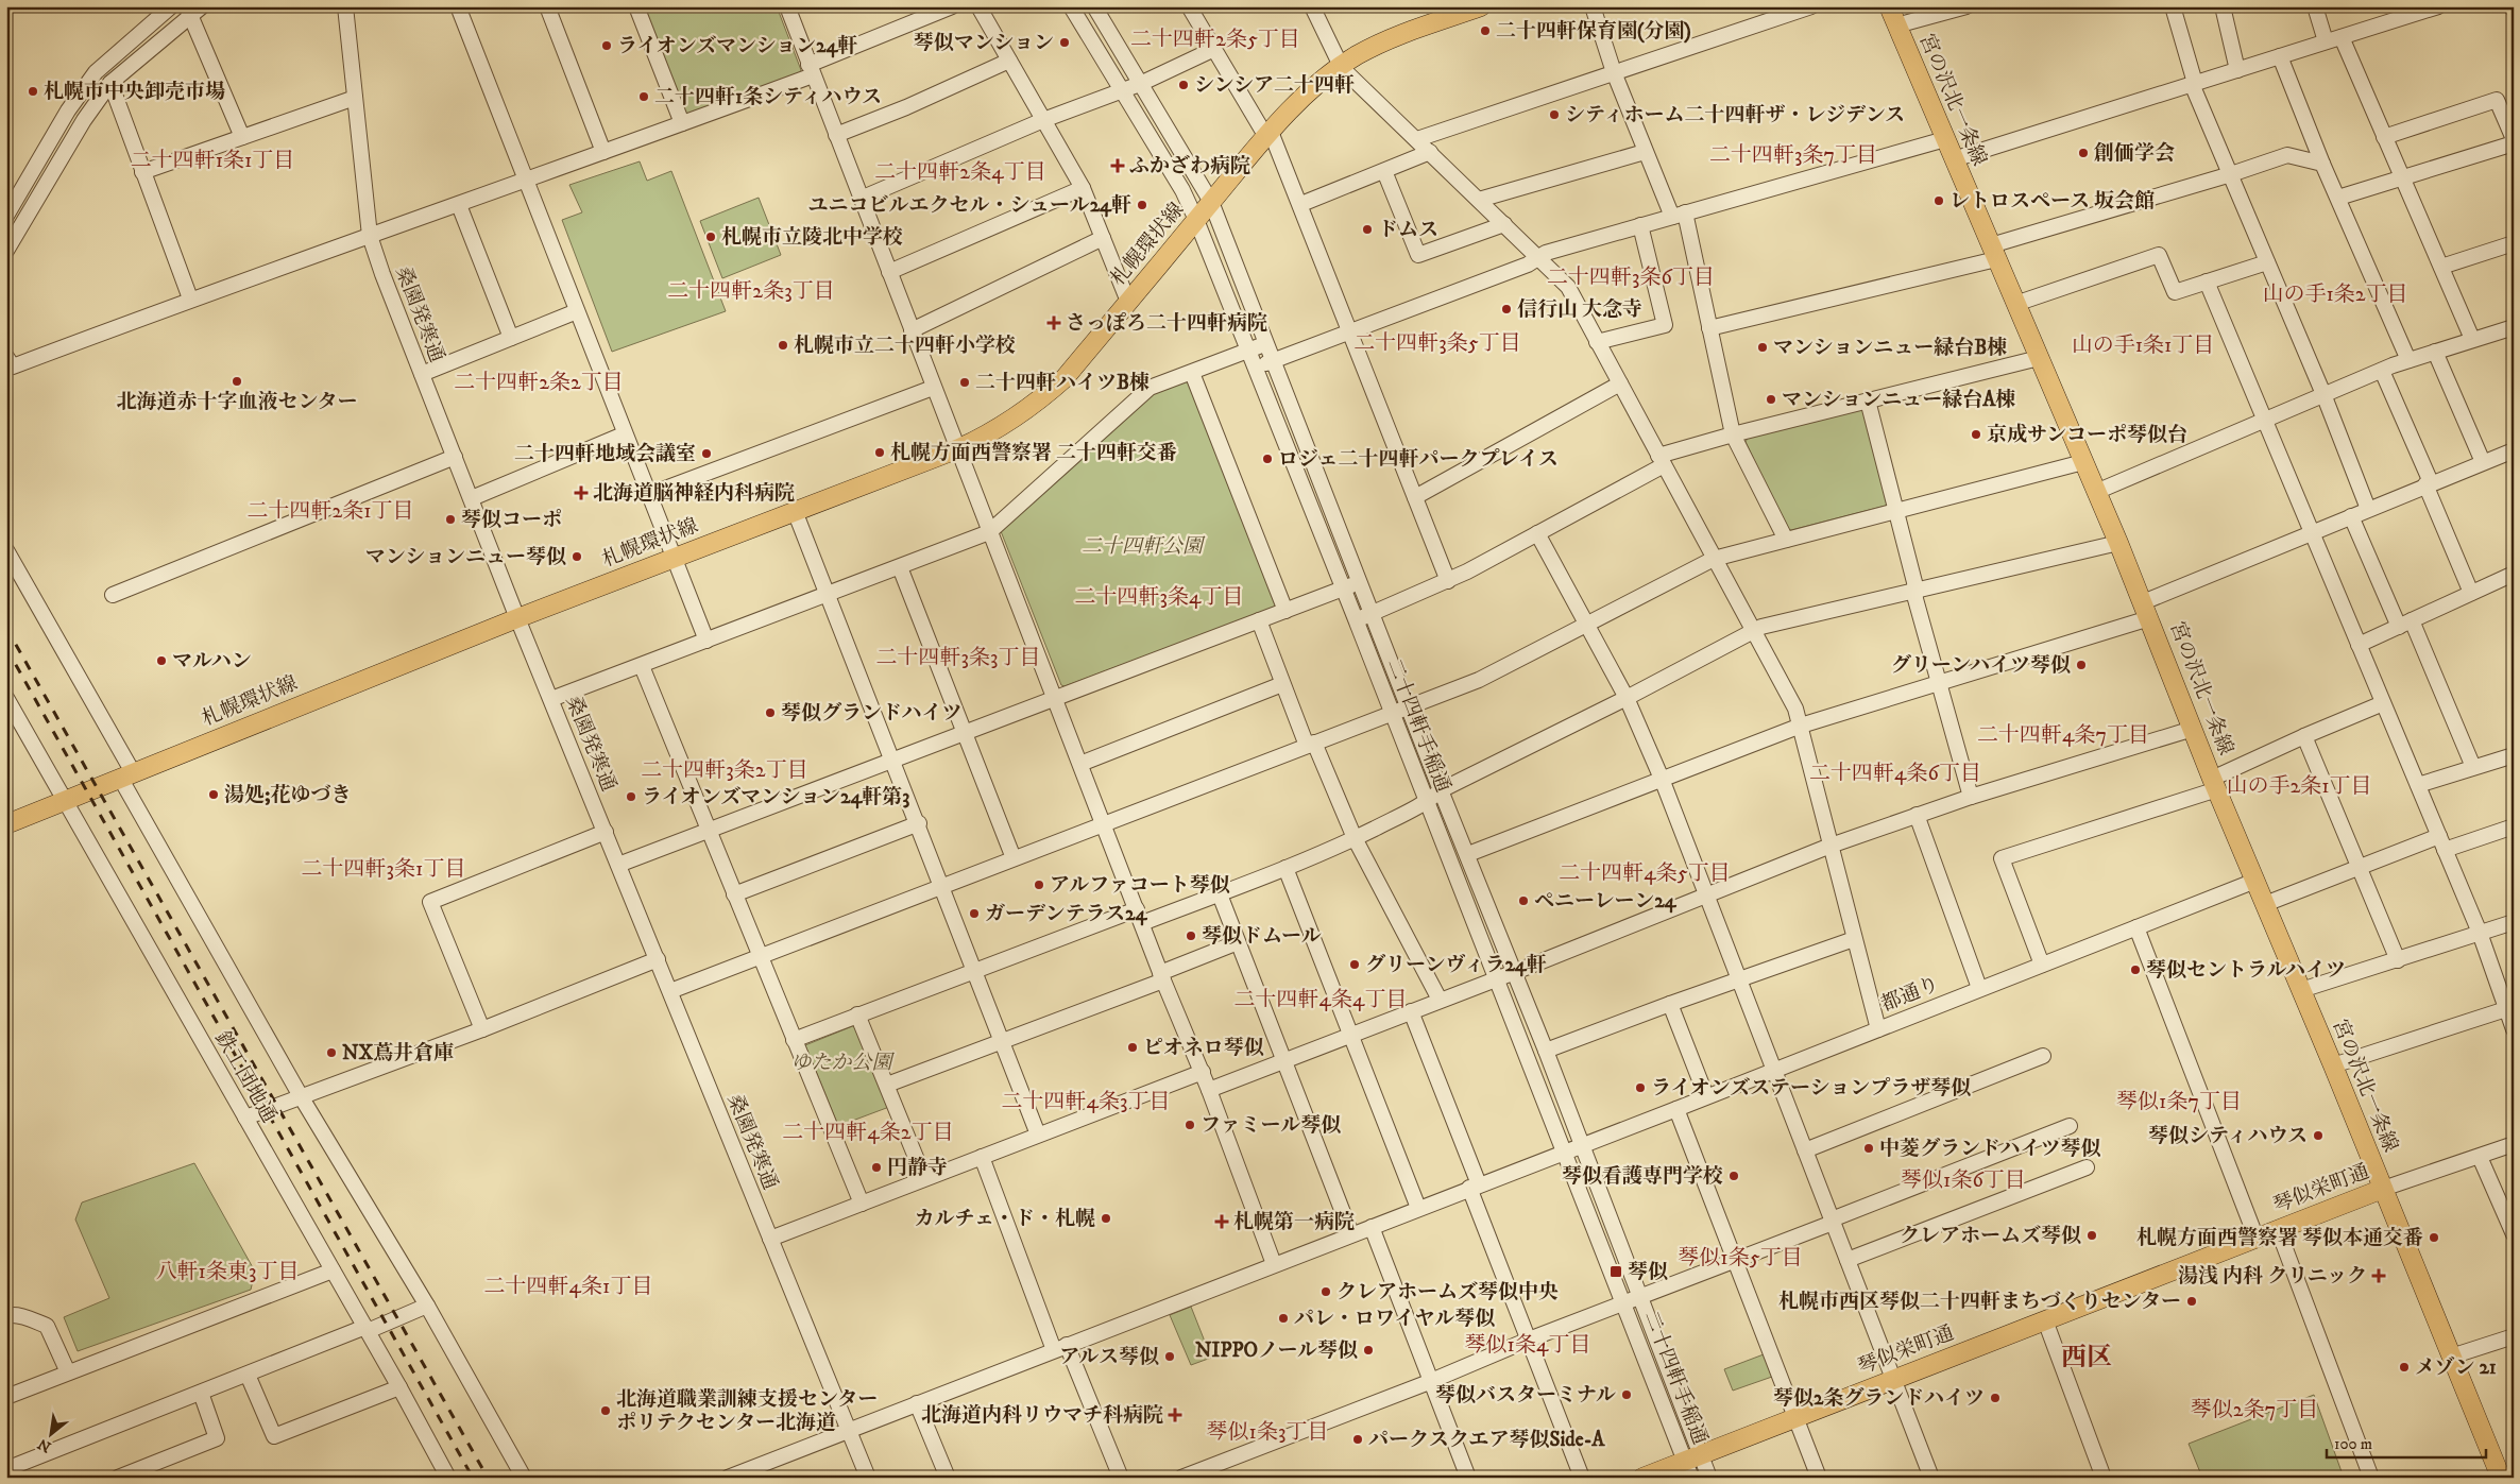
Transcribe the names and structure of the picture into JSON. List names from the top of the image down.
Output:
{
  "streets": {
    "main road": ["宮の沢北一条線", "札幌環状線", "琴似栄町通"],
    "street": [
      "桑園発寒通",
      "二十四軒手稲通",
      "都通り",
      "鉄工団地通"
    ]
  },
  "crossings": [
    ["宮の沢北一条線", "都通り"],
    ["宮の沢北一条線", "琴似栄町通"],
    ["札幌環状線", "桑園発寒通"],
    ["札幌環状線", "二十四軒手稲通"],
    ["札幌環状線", "鉄工団地通"],
    ["桑園発寒通", "都通り"],
    ["二十四軒手稲通", "都通り"],
    ["二十四軒手稲通", "琴似栄町通"]
  ],
  "districts": [
    "二十四軒2条5丁目",
    "二十四軒3条7丁目",
    "二十四軒1条1丁目",
    "二十四軒2条4丁目",
    "二十四軒3条6丁目",
    "二十四軒2条3丁目",
    "山の手1条2丁目",
    "二十四軒3条5丁目",
    "山の手1条1丁目",
    "二十四軒2条2丁目",
    "二十四軒2条1丁目",
    "二十四軒3条4丁目",
    "二十四軒3条3丁目",
    "二十四軒4条7丁目",
    "二十四軒3条2丁目",
    "二十四軒4条6丁目",
    "山の手2条1丁目",
    "二十四軒3条1丁目",
    "二十四軒4条5丁目",
    "二十四軒4条4丁目",
    "二十四軒4条3丁目",
    "琴似1条7丁目",
    "二十四軒4条2丁目",
    "琴似1条6丁目",
    "琴似1条5丁目",
    "八軒1条東3丁目",
    "二十四軒4条1丁目",
    "琴似1条4丁目",
    "西区",
    "琴似2条7丁目",
    "琴似1条3丁目"
  ],
  "parks": ["二十四軒公園", "ゆたか公園"],
  "places": {
    "other": [
      "二十四軒保育園(分園)",
      "琴似マンション",
      "ライオンズマンション24軒",
      "シンシア二十四軒",
      "札幌市中央卸売市場",
      "二十四軒1条シティハウス",
      "シティホーム二十四軒ザ・レジデンス",
      "創価学会",
      "レトロスペース 坂会館",
      "ユニコビルエクセル・シュール24軒",
      "ドムス",
      "札幌市立陵北中学校",
      "信行山 大念寺",
      "札幌市立二十四軒小学校",
      "マンションニュー緑台B棟",
      "北海道赤十字血液センター",
      "二十四軒ハイツB棟",
      "マンションニュー緑台A棟",
      "京成サンコーポ琴似台",
      "札幌方面西警察署 二十四軒交番",
      "二十四軒地域会議室",
      "ロジェ二十四軒パークプレイス",
      "琴似コーポ",
      "マンションニュー琴似",
      "マルハン",
      "グリーンハイツ琴似",
      "琴似グランドハイツ",
      "湯処;花ゆづき",
      "ライオンズマンション24軒第3",
      "アルファコート琴似",
      "ペニーレーン24",
      "ガーデンテラス24",
      "琴似ドムール",
      "グリーンヴィラ24軒",
      "琴似セントラルハイツ",
      "ピオネロ琴似",
      "NX蔦井倉庫",
      "ライオンズステーションプラザ琴似",
      "ファミール琴似",
      "琴似シティハウス",
      "中菱グランドハイツ琴似",
      "円静寺",
      "琴似看護専門学校",
      "カルチェ・ド・札幌",
      "クレアホームズ琴似",
      "札幌方面西警察署 琴似本通交番",
      "クレアホームズ琴似中央",
      "札幌市西区琴似二十四軒まちづくりセンター",
      "パレ・ロワイヤル琴似",
      "NIPPOノール琴似",
      "アルス琴似",
      "メゾン 21",
      "琴似バスターミナル",
      "琴似2条グランドハイツ",
      "北海道職業訓練支援センター ポリテクセンター北海道",
      "パークスクエア琴似Side-A"
    ],
    "health": [
      "ふかざわ病院",
      "さっぽろ二十四軒病院",
      "北海道脳神経内科病院",
      "札幌第一病院",
      "湯浅 内科 クリニック",
      "北海道内科リウマチ科病院"
    ],
    "transit": ["琴似"]
  },
  "scale_bar": "100 m",
  "north": "bottom left"
}
